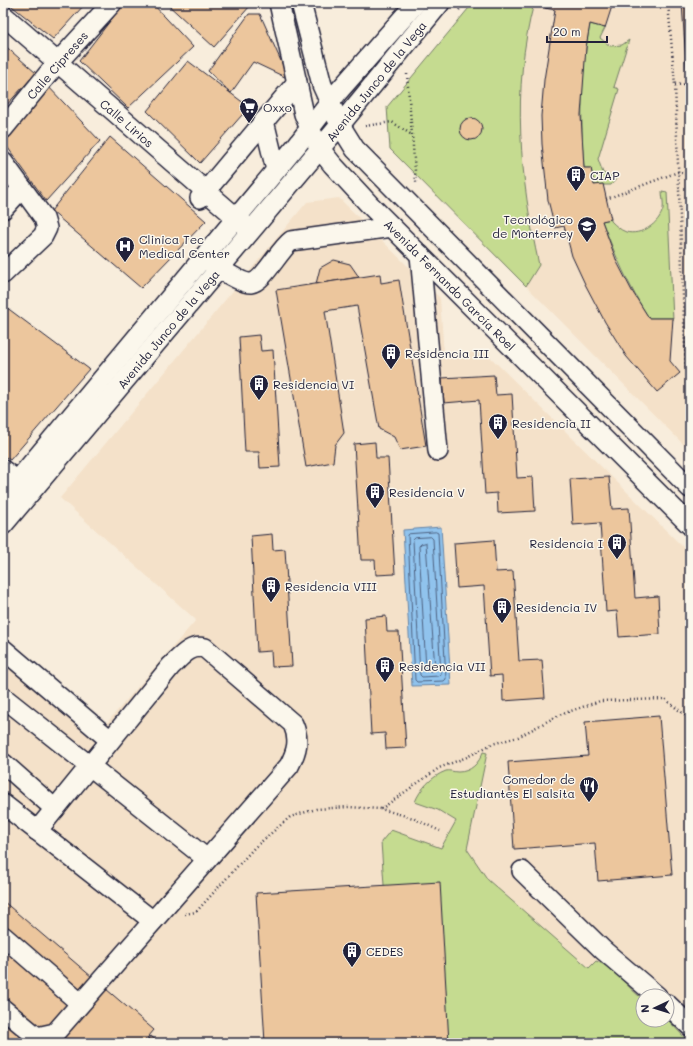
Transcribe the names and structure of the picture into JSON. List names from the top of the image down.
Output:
{
  "streets": {
    "street": [
      "Calle Cipreses",
      "Avenida Junco de la Vega",
      "Calle Lirios",
      "Avenida Fernando García Roel"
    ]
  },
  "crossings": [
    ["Calle Cipreses", "Calle Lirios"],
    ["Avenida Junco de la Vega", "Calle Lirios"],
    ["Avenida Junco de la Vega", "Avenida Fernando García Roel"]
  ],
  "places": {
    "supermarket": ["Oxxo"],
    "building": [
      "CIAP",
      "Residencia III",
      "Residencia VI",
      "Residencia II",
      "Residencia V",
      "Residencia I",
      "Residencia VIII",
      "Residencia IV",
      "Residencia VII",
      "CEDES"
    ],
    "school or university": ["Tecnológico de Monterrey"],
    "hospital": ["Clinica Tec Medical Center"],
    "restaurant": ["Comedor de Estudiantes El salsita"]
  },
  "scale_bar": "20 m",
  "north": "left"
}
